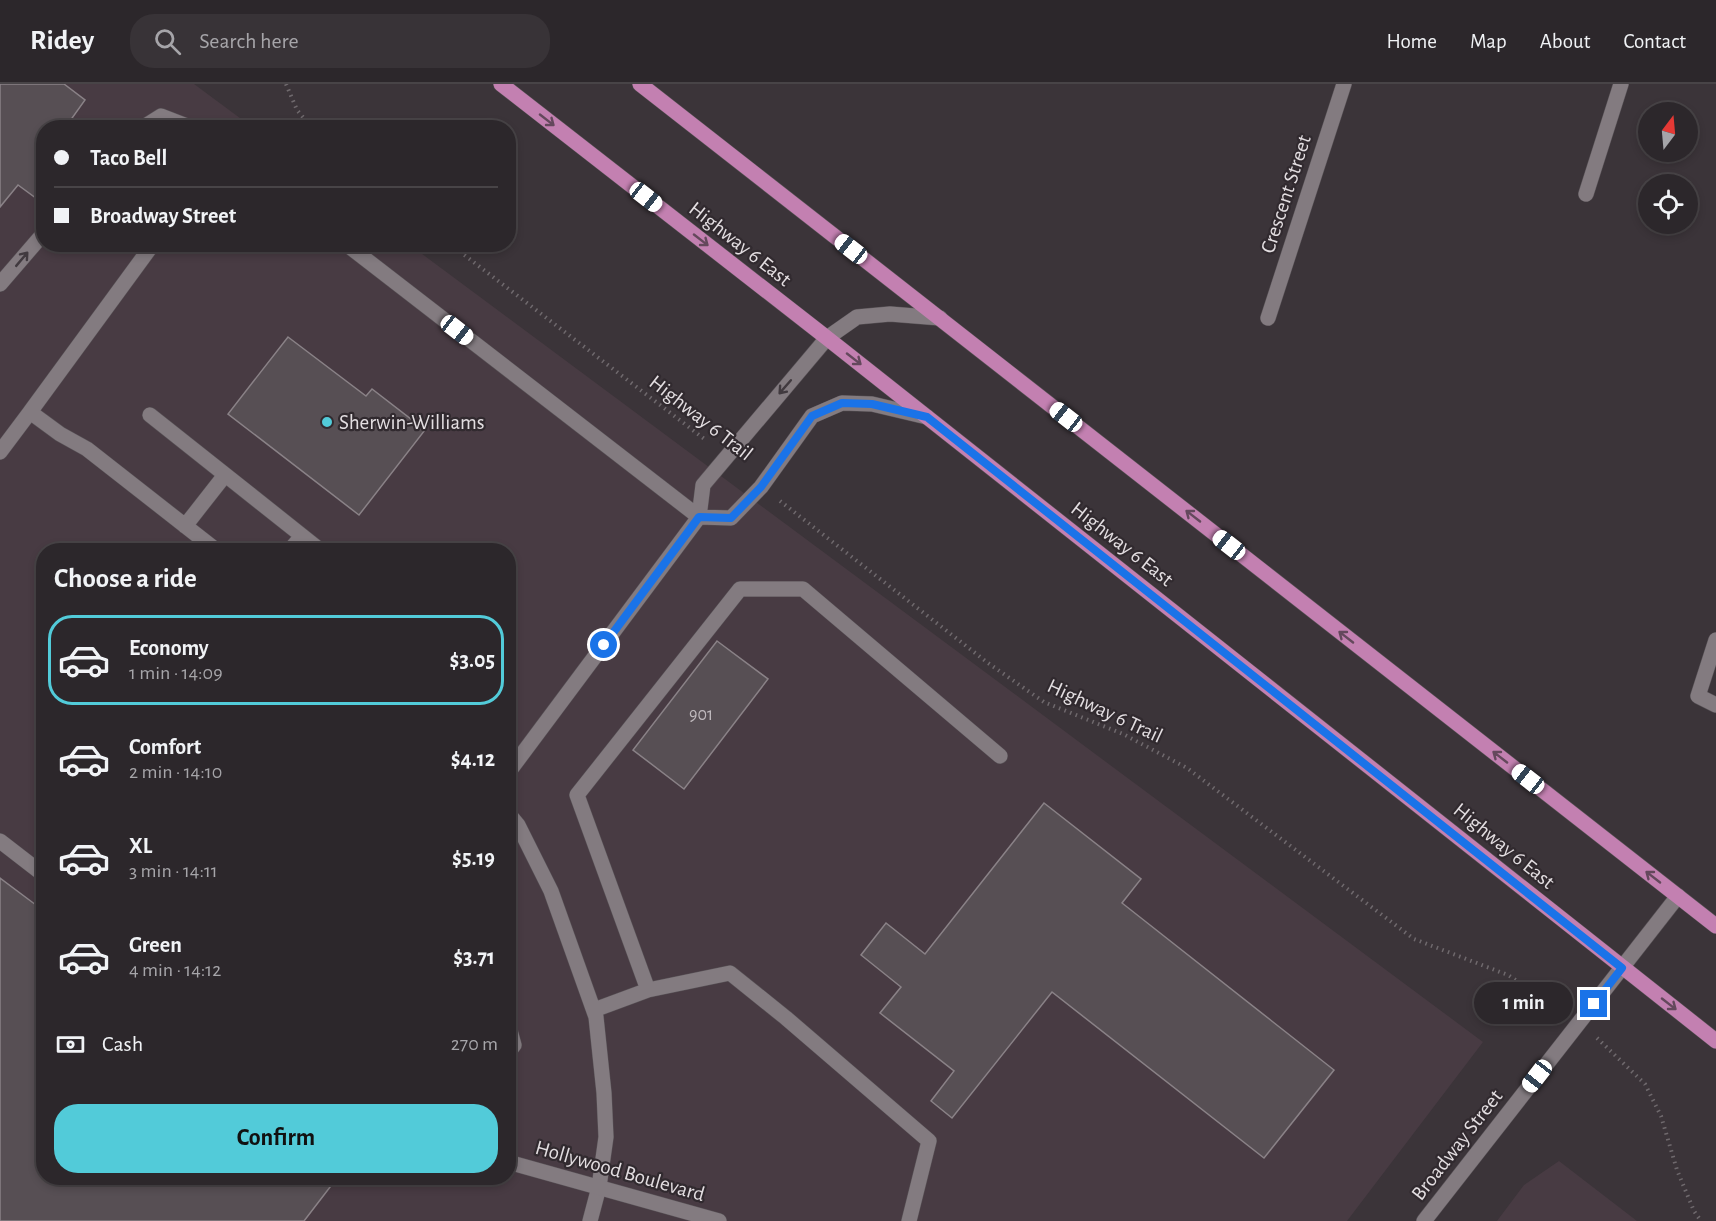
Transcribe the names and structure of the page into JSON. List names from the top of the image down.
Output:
{
  "streets": {
    "main road": ["Highway 6 East"],
    "street": ["Crescent Street", "Broadway Street", "Hollywood Boulevard"],
    "path": ["Highway 6 Trail"]
  },
  "crossings": [
    ["Highway 6 East", "Broadway Street"],
    ["Highway 6 Trail", "Broadway Street"]
  ],
  "places": ["Sherwin-Williams"],
  "house_numbers": ["901"],
  "north": "top",
  "page": {
    "header": "Ridey",
    "search": "Search here",
    "nav": [
      "Home",
      "Map",
      "About",
      "Contact"
    ],
    "banner": ["Taco Bell", "Broadway Street"],
    "heading": "Choose a ride",
    "list": [
      {
        "name": "Economy",
        "note": "1 min · 14:09",
        "value": "$3.05"
      },
      {
        "name": "Comfort",
        "note": "2 min · 14:10",
        "value": "$4.12"
      },
      {
        "name": "XL",
        "note": "3 min · 14:11",
        "value": "$5.19"
      },
      {
        "name": "Green",
        "note": "4 min · 14:12",
        "value": "$3.71"
      }
    ],
    "bubble": "1 min",
    "pay": ["Cash", "270 m"],
    "buttons": "Confirm"
  }
}
